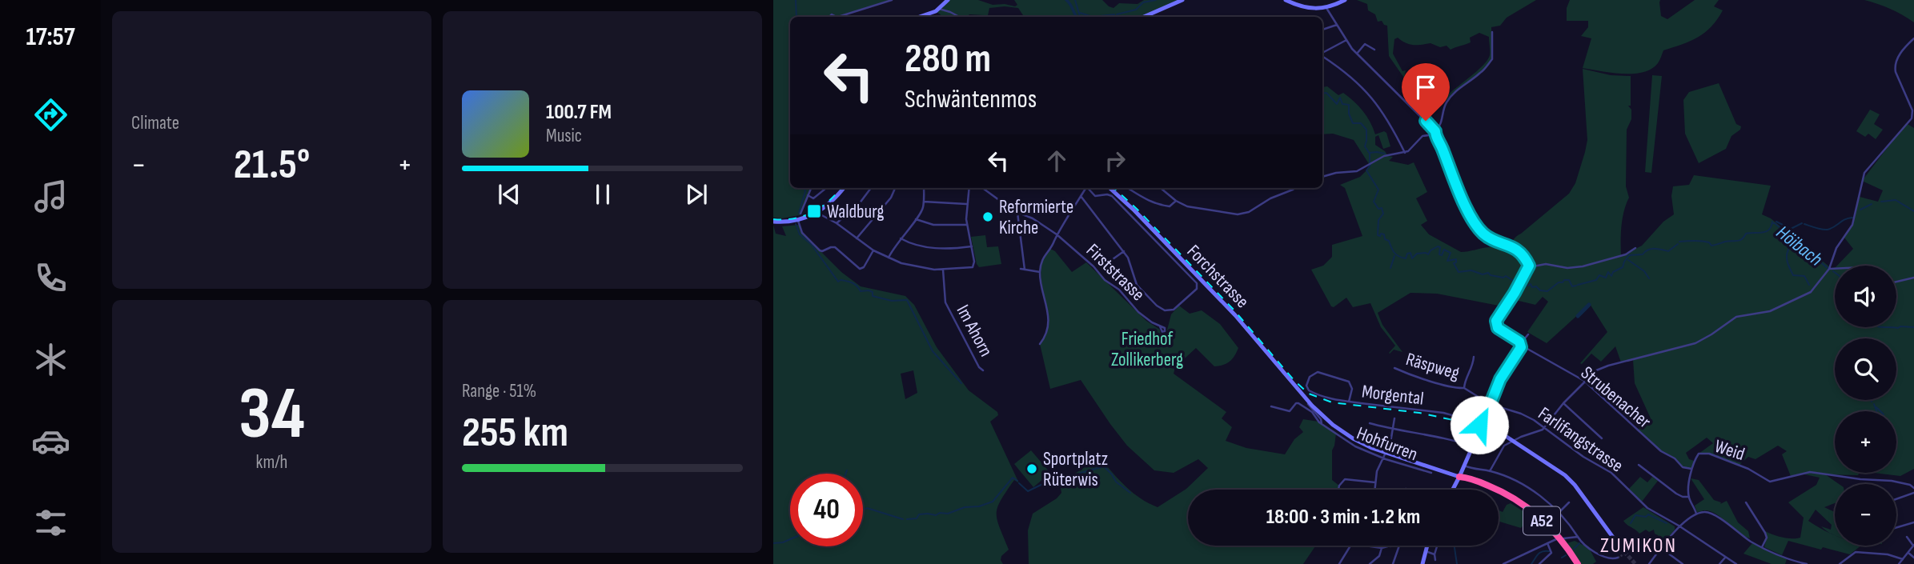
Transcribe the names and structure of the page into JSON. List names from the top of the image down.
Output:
{
  "streets": {
    "highway": ["Forchstrasse", "A52"],
    "street": [
      "Firststrasse",
      "Im Ahorn",
      "Räspweg",
      "Morgental",
      "Strubenacher",
      "Farlifangstrasse",
      "Hohfurren",
      "Weid"
    ]
  },
  "crossings": [
    ["Forchstrasse", "Hohfurren"],
    ["Räspweg", "Farlifangstrasse"],
    ["Strubenacher", "Weid"]
  ],
  "districts": ["ZUMIKON"],
  "water": ["Höibach"],
  "parks": ["Friedhof Zollikerberg"],
  "places": {
    "transit": ["Waldburg"],
    "other": ["Reformierte Kirche", "Sportplatz Rüterwis"]
  },
  "page": {
    "tabs": "17:57",
    "tile": [
      "Climate",
      ["34", "km/h"],
      ["Range · 51%", "255 km"]
    ],
    "turn": ["280 m", "Schwäntenmos"],
    "song": ["100.7 FM", "Music"],
    "heat": ["−", "21.5°", "+"],
    "map_buttons": ["+", "−"],
    "limit": "40",
    "trip": "18:00 · 3 min · 1.2 km"
  }
}
